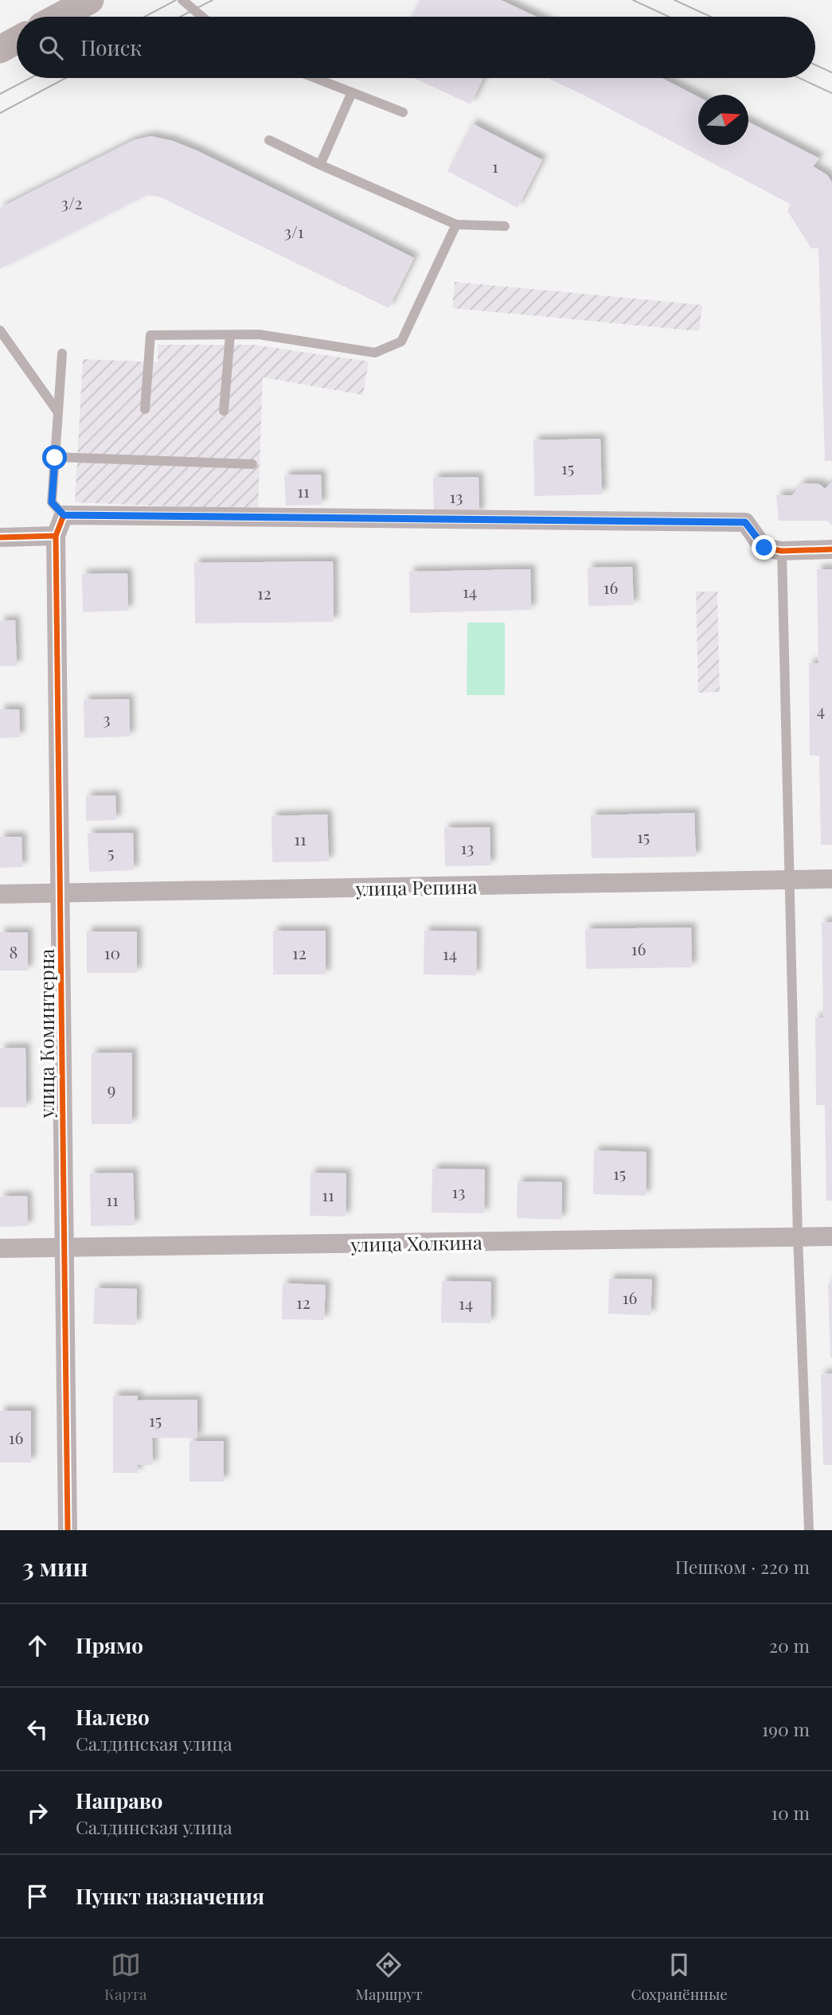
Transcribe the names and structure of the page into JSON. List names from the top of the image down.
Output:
{
  "streets": {
    "street": ["улица Репина", "улица Коминтерна", "улица Холкина"]
  },
  "crossings": [
    ["улица Репина", "улица Коминтерна"],
    ["улица Коминтерна", "улица Холкина"]
  ],
  "house_numbers": [
    "1",
    "3/2",
    "3/1",
    "15",
    "11",
    "13",
    "16",
    "14",
    "12",
    "4",
    "3",
    "15",
    "11",
    "13",
    "5",
    "16",
    "8",
    "10",
    "12",
    "14",
    "9",
    "15",
    "13",
    "11",
    "11",
    "16",
    "12",
    "14",
    "15",
    "16"
  ],
  "north": "right",
  "page": {
    "search": "Поиск",
    "heading": ["3 мин", "Пешком · 220 m"],
    "list": [
      ["Прямо", "20 m"],
      ["Налево", "Салдинская улица", "190 m"],
      ["Направо", "Салдинская улица", "10 m"],
      "Пункт назначения"
    ],
    "nav": ["Карта", "Маршрут", "Сохранённые"]
  }
}
